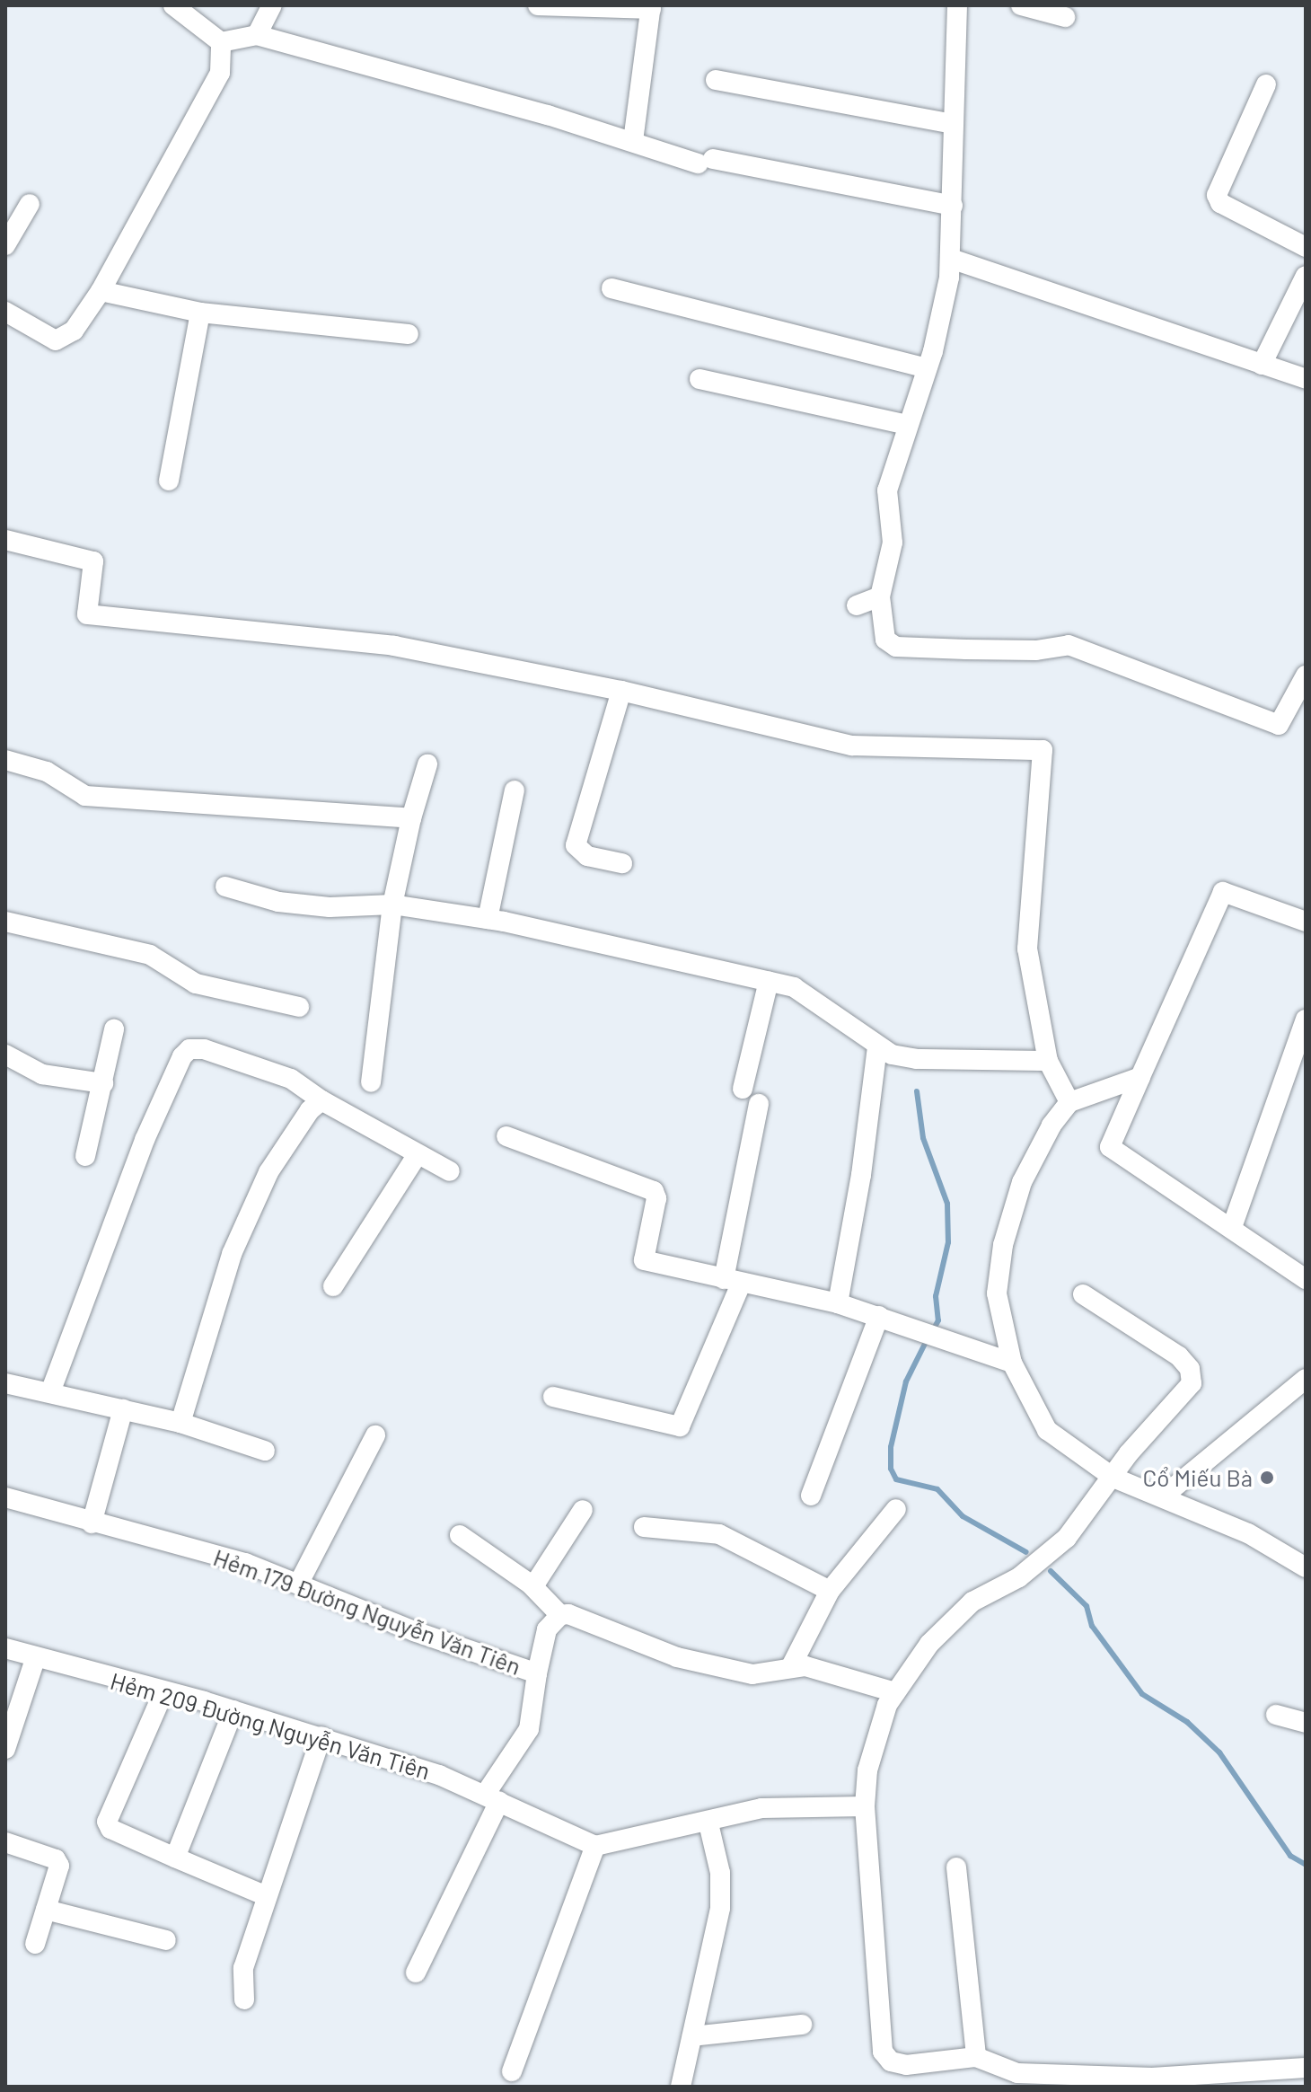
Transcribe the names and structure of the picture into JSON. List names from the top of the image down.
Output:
{
  "streets": {
    "street": ["Hẻm 179 Đường Nguyễn Văn Tiên", "Hẻm 209 Đường Nguyễn Văn Tiên"]
  },
  "places": ["Cổ Miếu Bà"]
}
